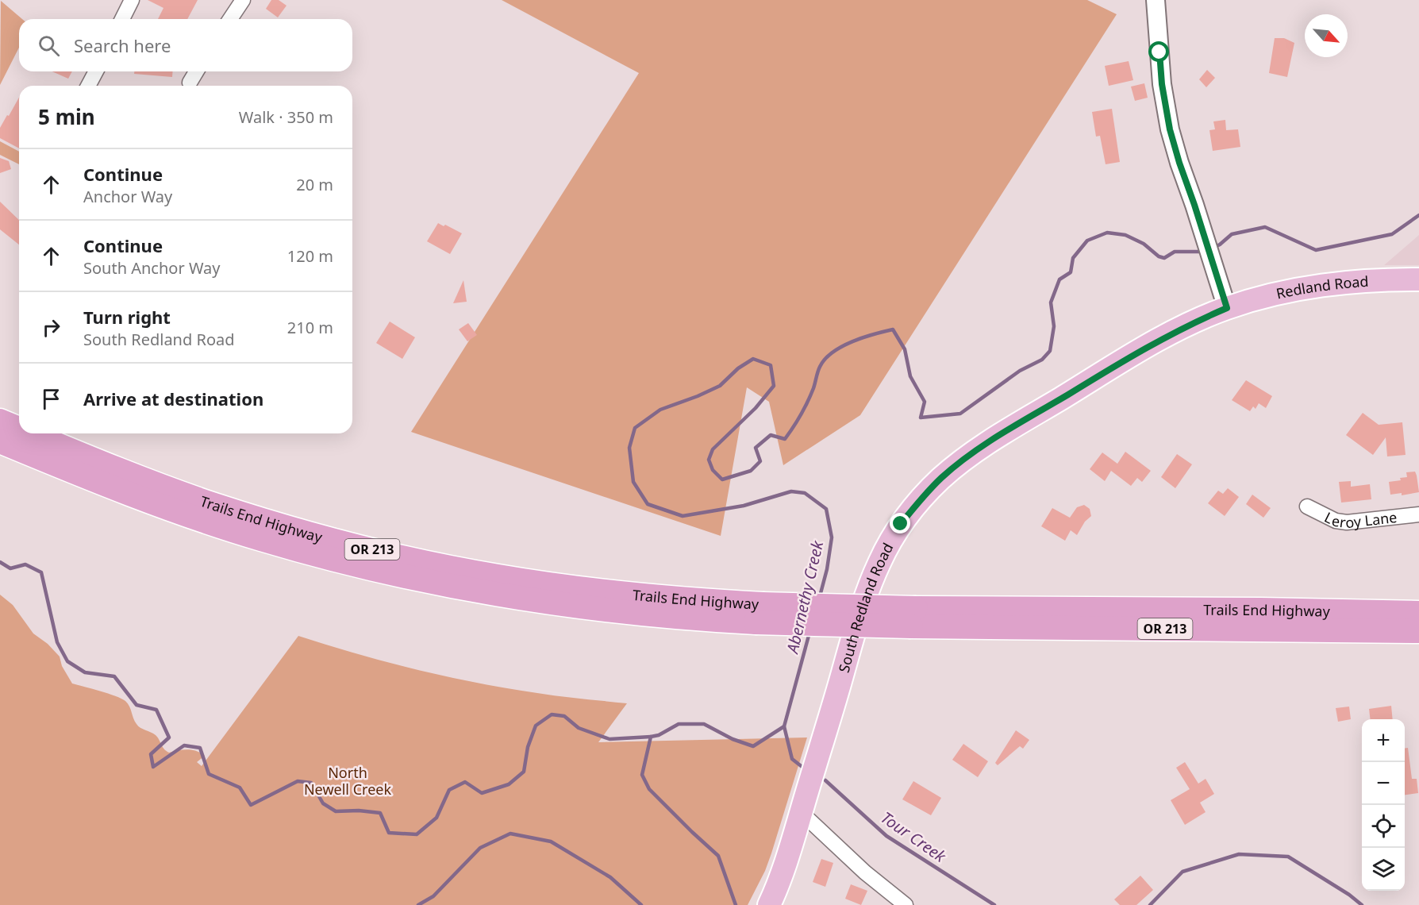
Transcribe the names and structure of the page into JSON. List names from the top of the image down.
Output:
{
  "streets": {
    "highway": ["Trails End Highway", "OR 213"],
    "main road": ["Redland Road", "South Redland Road"],
    "street": ["Leroy Lane"]
  },
  "crossings": [
    ["Redland Road", "South Redland Road"]
  ],
  "water": ["Abernethy Creek", "Tour Creek"],
  "parks": ["North Newell Creek"],
  "north": "bottom right",
  "page": {
    "search": "Search here",
    "heading": ["5 min", "Walk · 350 m"],
    "list": [
      ["Continue", "Anchor Way", "20 m"],
      ["Continue", "South Anchor Way", "120 m"],
      ["Turn right", "South Redland Road", "210 m"],
      "Arrive at destination"
    ],
    "map_buttons": ["+", "−"]
  }
}
